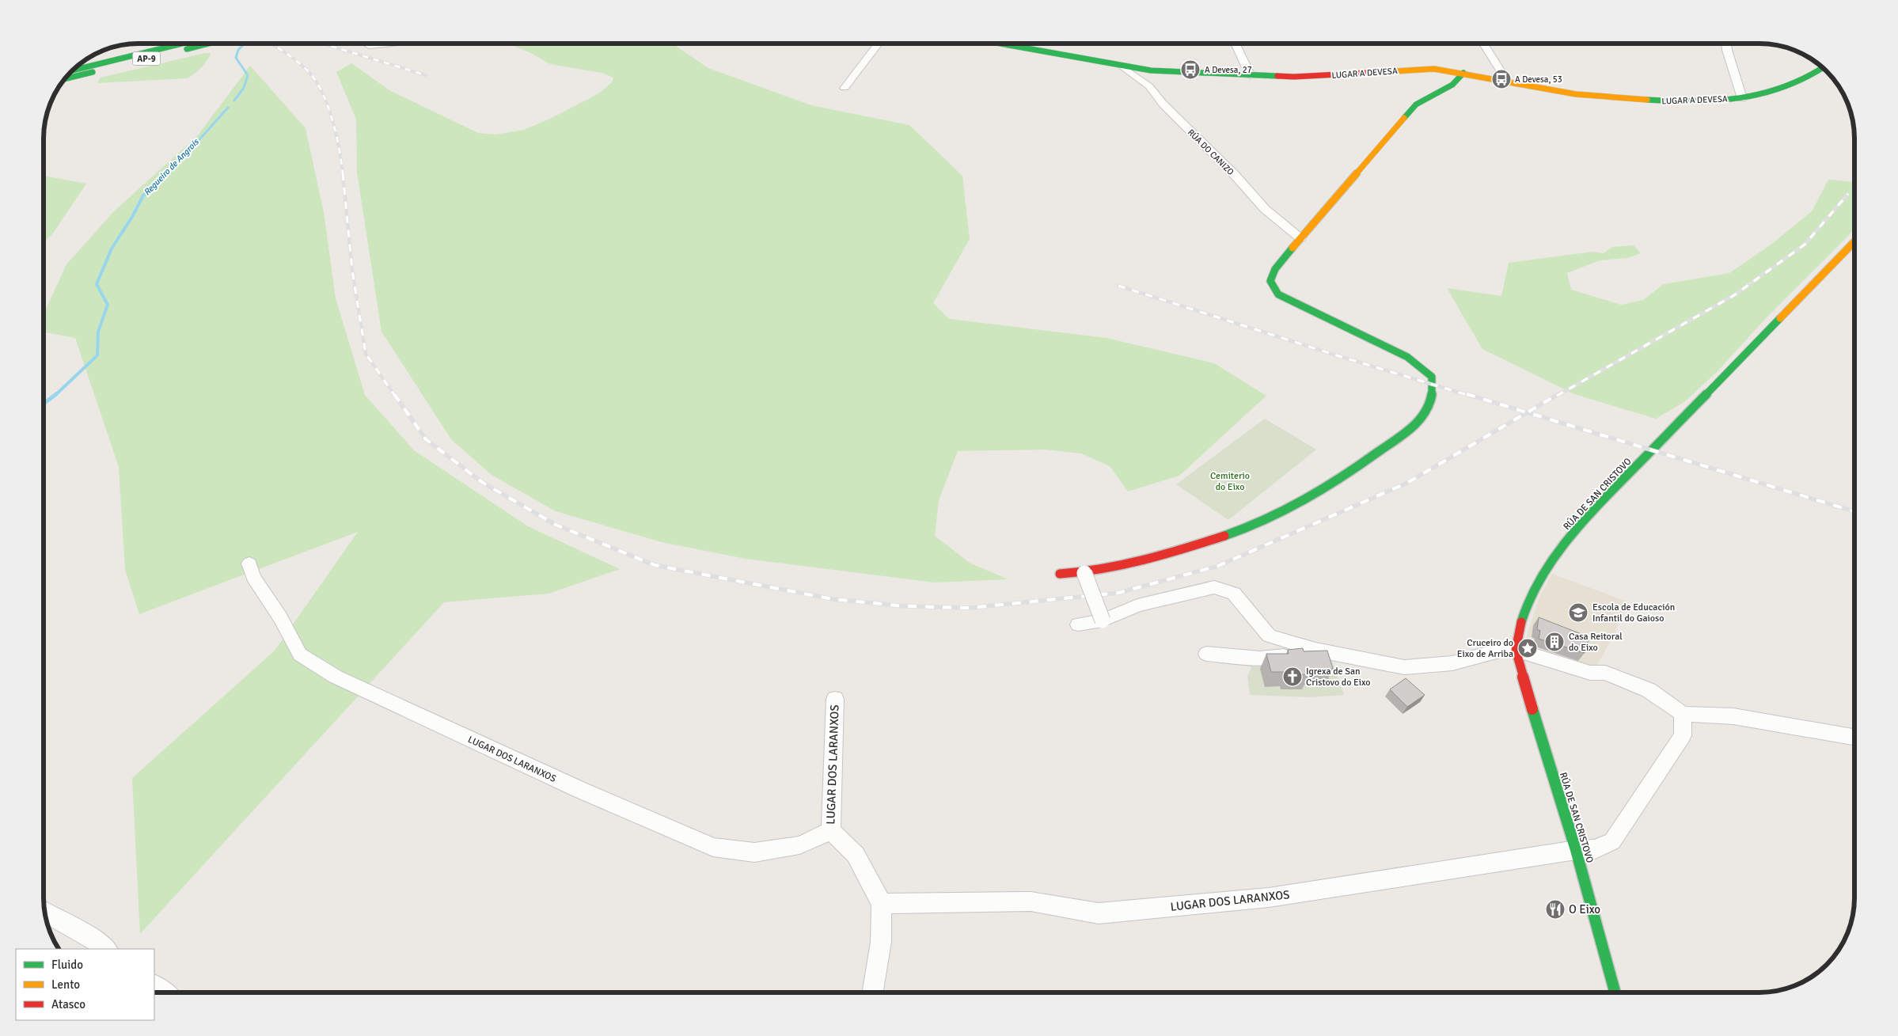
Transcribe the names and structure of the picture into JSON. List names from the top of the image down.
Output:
{
  "streets": {
    "main road": ["AP-9", "LUGAR A DEVESA", "RÚA DE SAN CRISTOVO"],
    "street": ["RÚA DO CANIZO", "LUGAR DOS LARANXOS"]
  },
  "crossings": [
    ["LUGAR A DEVESA", "RÚA DO CANIZO"],
    ["RÚA DE SAN CRISTOVO", "LUGAR DOS LARANXOS"]
  ],
  "water": ["Regueiro de Angrois"],
  "parks": ["Cemiterio do Eixo"],
  "places": {
    "bus stop": ["A Devesa, 27", "A Devesa, 53"],
    "school or university": ["Escola de Educación Infantil do Gaioso"],
    "building": ["Casa Reitoral do Eixo"],
    "place": ["Cruceiro do Eixo de Arriba"],
    "church": ["Igrexa de San Cristovo do Eixo"],
    "restaurant": ["O Eixo"]
  },
  "legend": ["Fluido", "Lento", "Atasco"]
}
